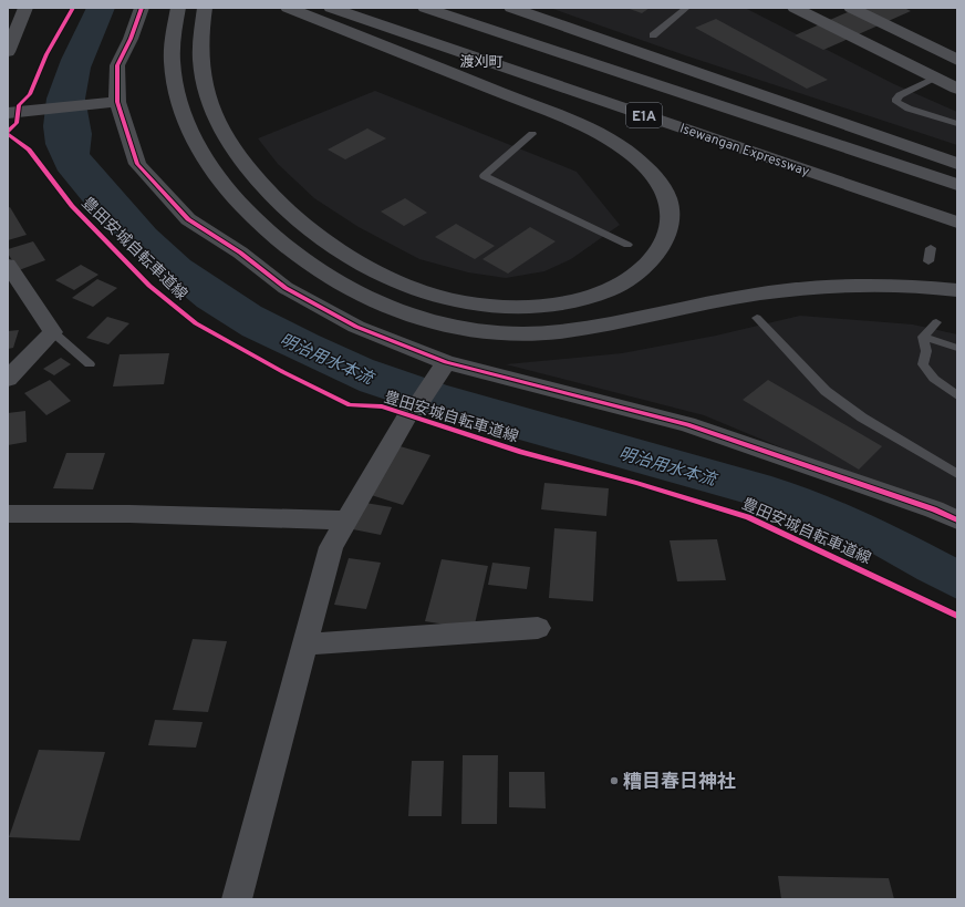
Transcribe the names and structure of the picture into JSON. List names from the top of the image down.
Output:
{
  "streets": {
    "highway": ["E1A", "Isewangan Expressway"],
    "cycle path": ["豊田安城自転車道線"]
  },
  "districts": ["渡刈町"],
  "water": ["明治用水本流"],
  "places": ["糟目春日神社"]
}
